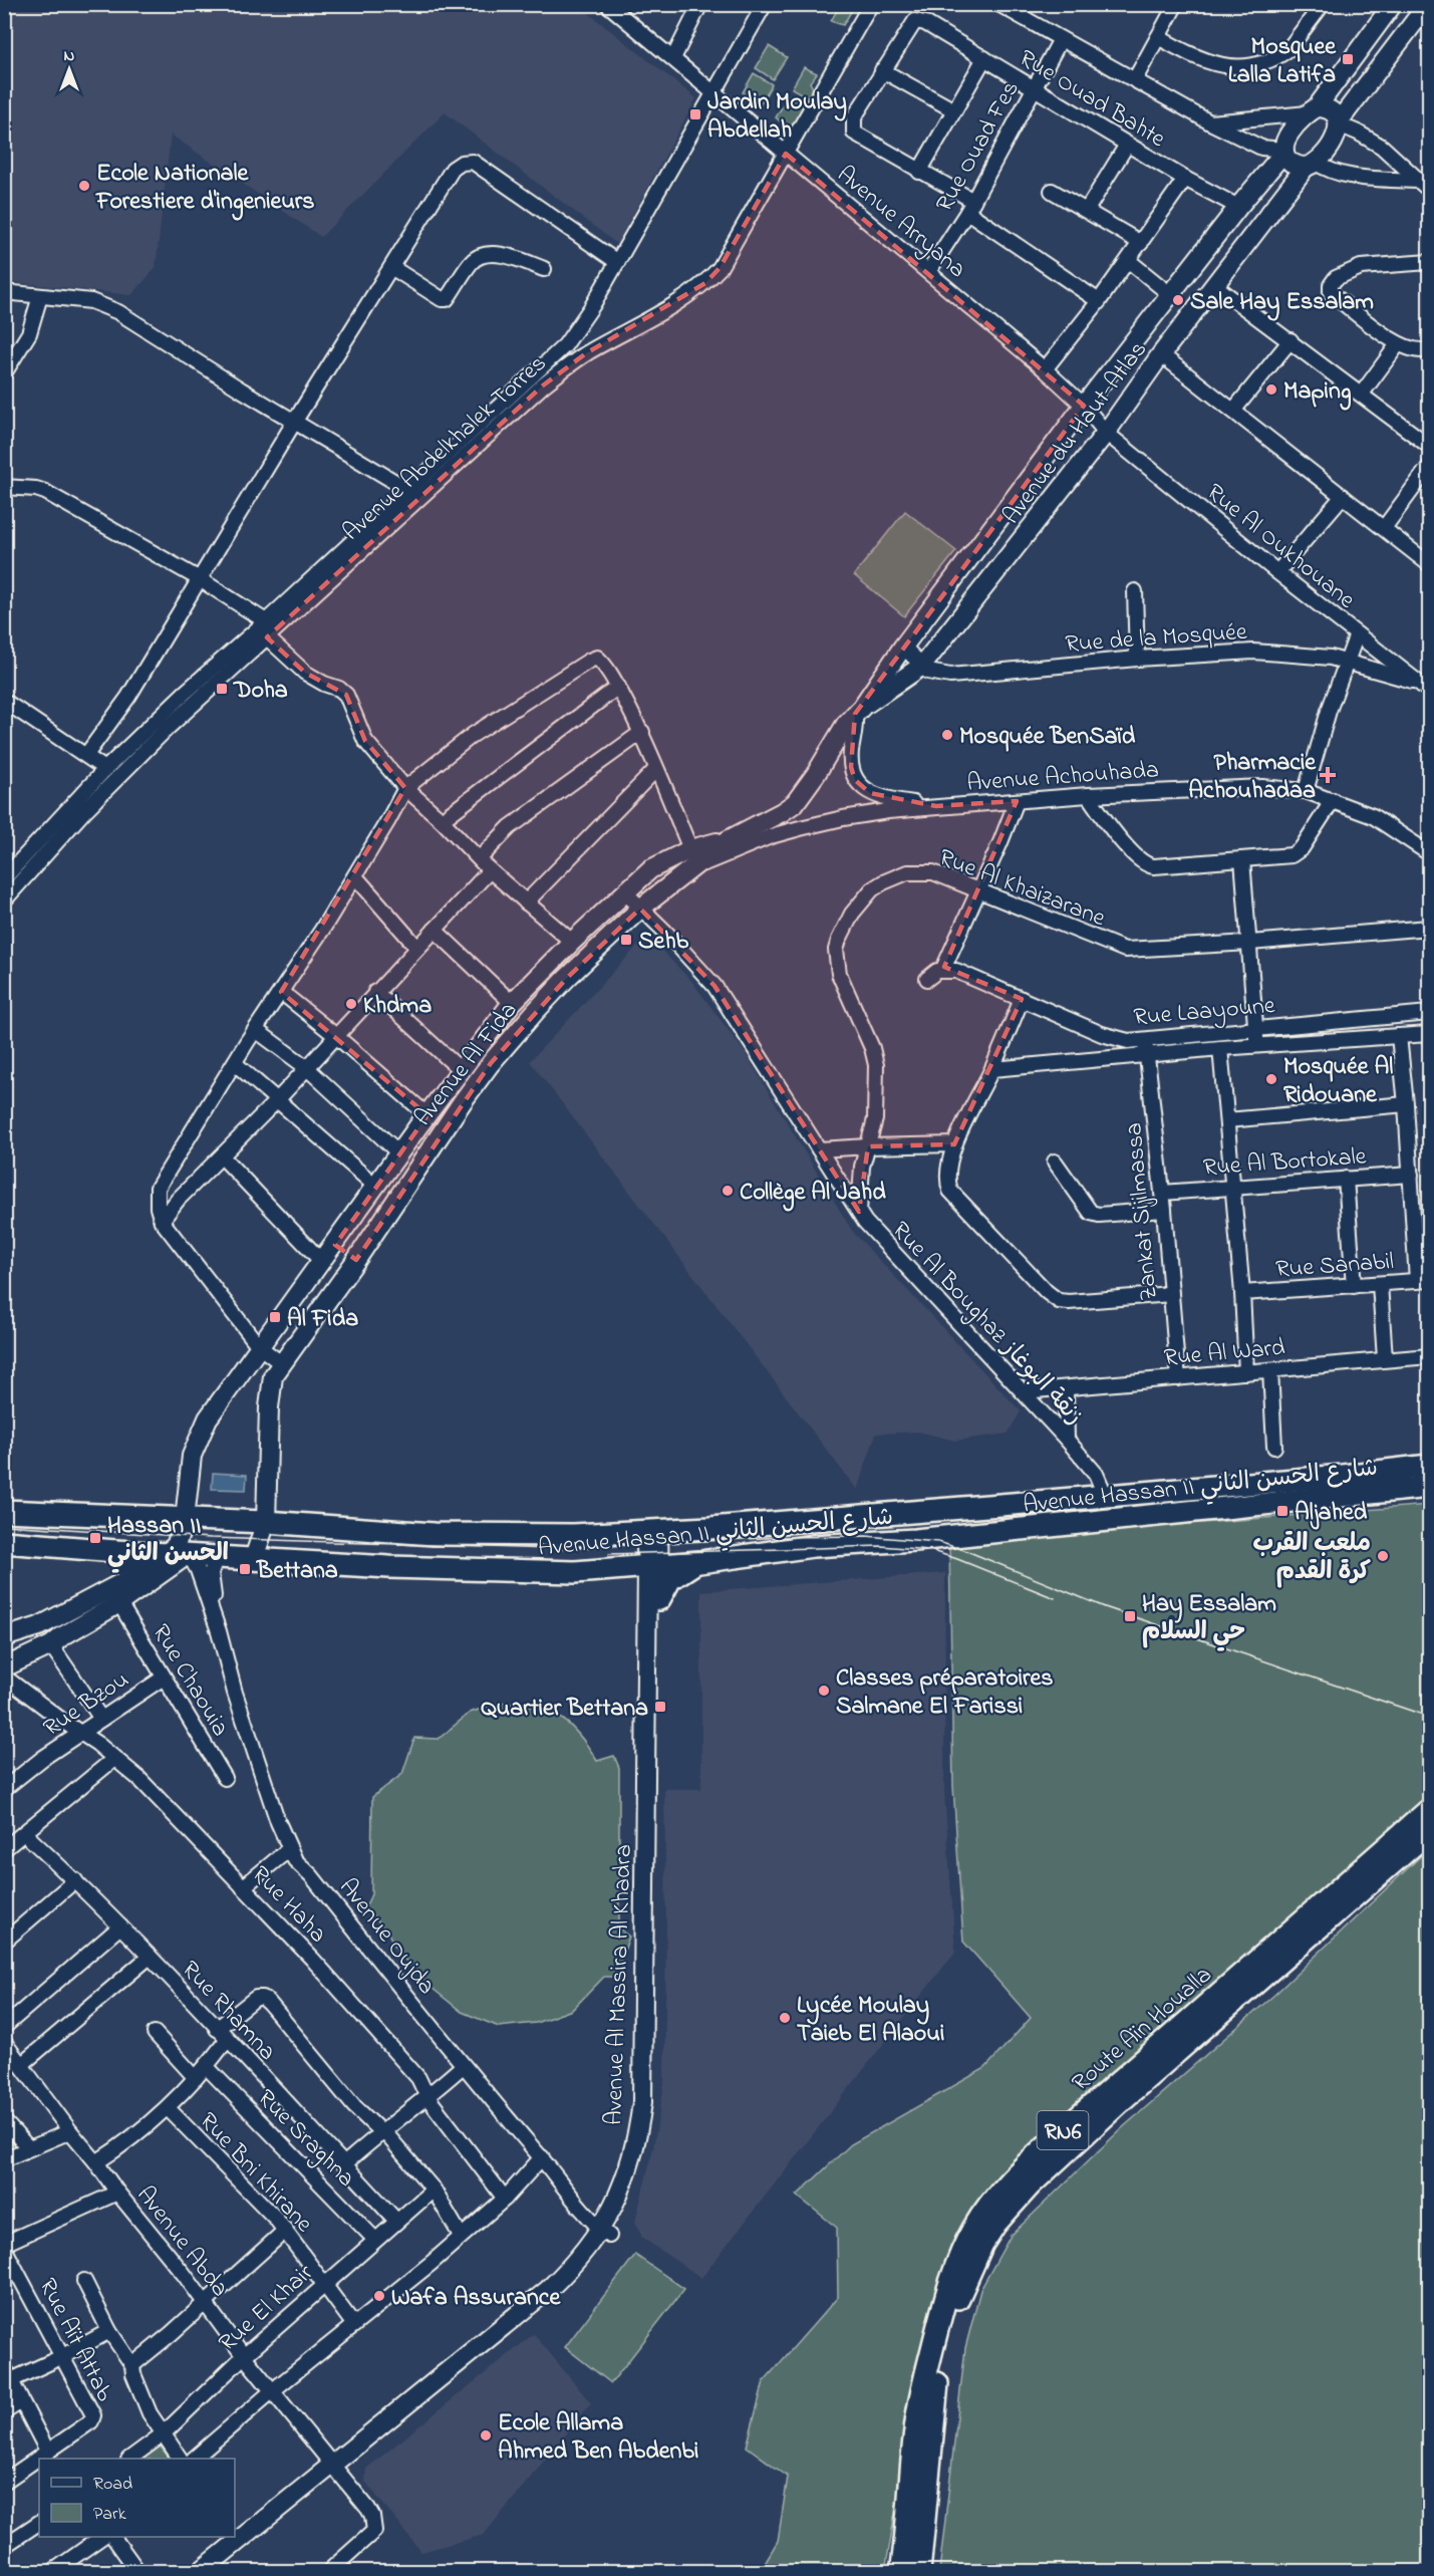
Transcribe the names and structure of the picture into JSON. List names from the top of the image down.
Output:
{
  "streets": {
    "highway": ["Avenue Hassan II شارع الحسن الثاني", "Route Aïn Houalla", "RN6"],
    "main road": ["Avenue du Haut-Atlas", "Avenue Al Fida", "Avenue Al Massira Al Khadra"],
    "street": [
      "Rue Ouad Bahte",
      "Rue Ouad Fes",
      "Avenue Arryana",
      "Avenue Abdelkhalek Torres",
      "Rue Al Oukhouane",
      "Rue de la Mosquée",
      "Avenue Achouhada",
      "Rue Al Khaizarane",
      "Rue Laayoune",
      "Rue Al Bortokale",
      "Zankat Sijilmassa",
      "Rue Sanabil",
      "Rue Al Boughaz زنقة البوغاز",
      "Rue Al Ward",
      "Rue Chaouia",
      "Rue Bzou",
      "Rue Haha",
      "Avenue Oujda",
      "Rue Rhamna",
      "Rue Sraghna",
      "Rue Bni Khirane",
      "Avenue Abda",
      "Rue El Khair",
      "Rue Aït Attab"
    ]
  },
  "crossings": [
    ["Rue Ouad Bahte", "Rue Ouad Fes"],
    ["Rue Ouad Bahte", "Avenue du Haut-Atlas"],
    ["Rue Ouad Fes", "Avenue Arryana"],
    ["Avenue Arryana", "Avenue du Haut-Atlas"],
    ["Avenue Arryana", "Avenue Abdelkhalek Torres"],
    ["Avenue Arryana", "Rue Al Oukhouane"],
    ["Avenue du Haut-Atlas", "Rue Al Oukhouane"],
    ["Avenue du Haut-Atlas", "Rue de la Mosquée"],
    ["Avenue du Haut-Atlas", "Avenue Al Fida"],
    ["Rue Al Oukhouane", "Rue de la Mosquée"],
    ["Avenue Achouhada", "Avenue Al Fida"],
    ["Rue Al Khaizarane", "Rue Al Boughaz زنقة البوغاز"],
    ["Rue Laayoune", "Zankat Sijilmassa"],
    ["Avenue Al Fida", "Rue Al Boughaz زنقة البوغاز"],
    ["Avenue Al Fida", "Avenue Hassan II شارع الحسن الثاني"],
    ["Avenue Al Fida", "Avenue Oujda"],
    ["Rue Al Bortokale", "Zankat Sijilmassa"],
    ["Zankat Sijilmassa", "Rue Al Ward"],
    ["Rue Al Boughaz زنقة البوغاز", "Rue Al Ward"],
    ["Rue Al Boughaz زنقة البوغاز", "Avenue Hassan II شارع الحسن الثاني"],
    ["Avenue Hassan II شارع الحسن الثاني", "Avenue Oujda"],
    ["Avenue Hassan II شارع الحسن الثاني", "Avenue Al Massira Al Khadra"],
    ["Rue Chaouia", "Rue Bzou"],
    ["Rue Bzou", "Rue Haha"],
    ["Avenue Oujda", "Avenue Al Massira Al Khadra"],
    ["Avenue Al Massira Al Khadra", "Avenue Abda"],
    ["Rue Rhamna", "Rue El Khair"],
    ["Rue Sraghna", "Rue El Khair"],
    ["Rue Bni Khirane", "Rue El Khair"],
    ["Avenue Abda", "Rue El Khair"]
  ],
  "places": {
    "transit": [
      "Mosquee Lalla Latifa",
      "Jardin Moulay Abdellah",
      "Doha",
      "Sehb",
      "Al Fida",
      "Aljahed",
      "Hassan II الحسن الثاني",
      "Bettana",
      "Hay Essalam حي السلام",
      "Quartier Bettana"
    ],
    "other": [
      "Ecole Nationale Forestiere d'ingenieurs",
      "Sale Hay Essalam",
      "Maping",
      "Mosquée BenSaïd",
      "Khdma",
      "Mosquée Al Ridouane",
      "Collège Al Jahd",
      "ملعب القرب كرة القدم",
      "Classes préparatoires Salmane El Farissi",
      "Lycée Moulay Taieb El Alaoui",
      "Wafa Assurance",
      "Ecole Allama Ahmed Ben Abdenbi"
    ],
    "health": ["Pharmacie Achouhadaa"]
  },
  "legend": ["Road", "Park"],
  "north": "top"
}
